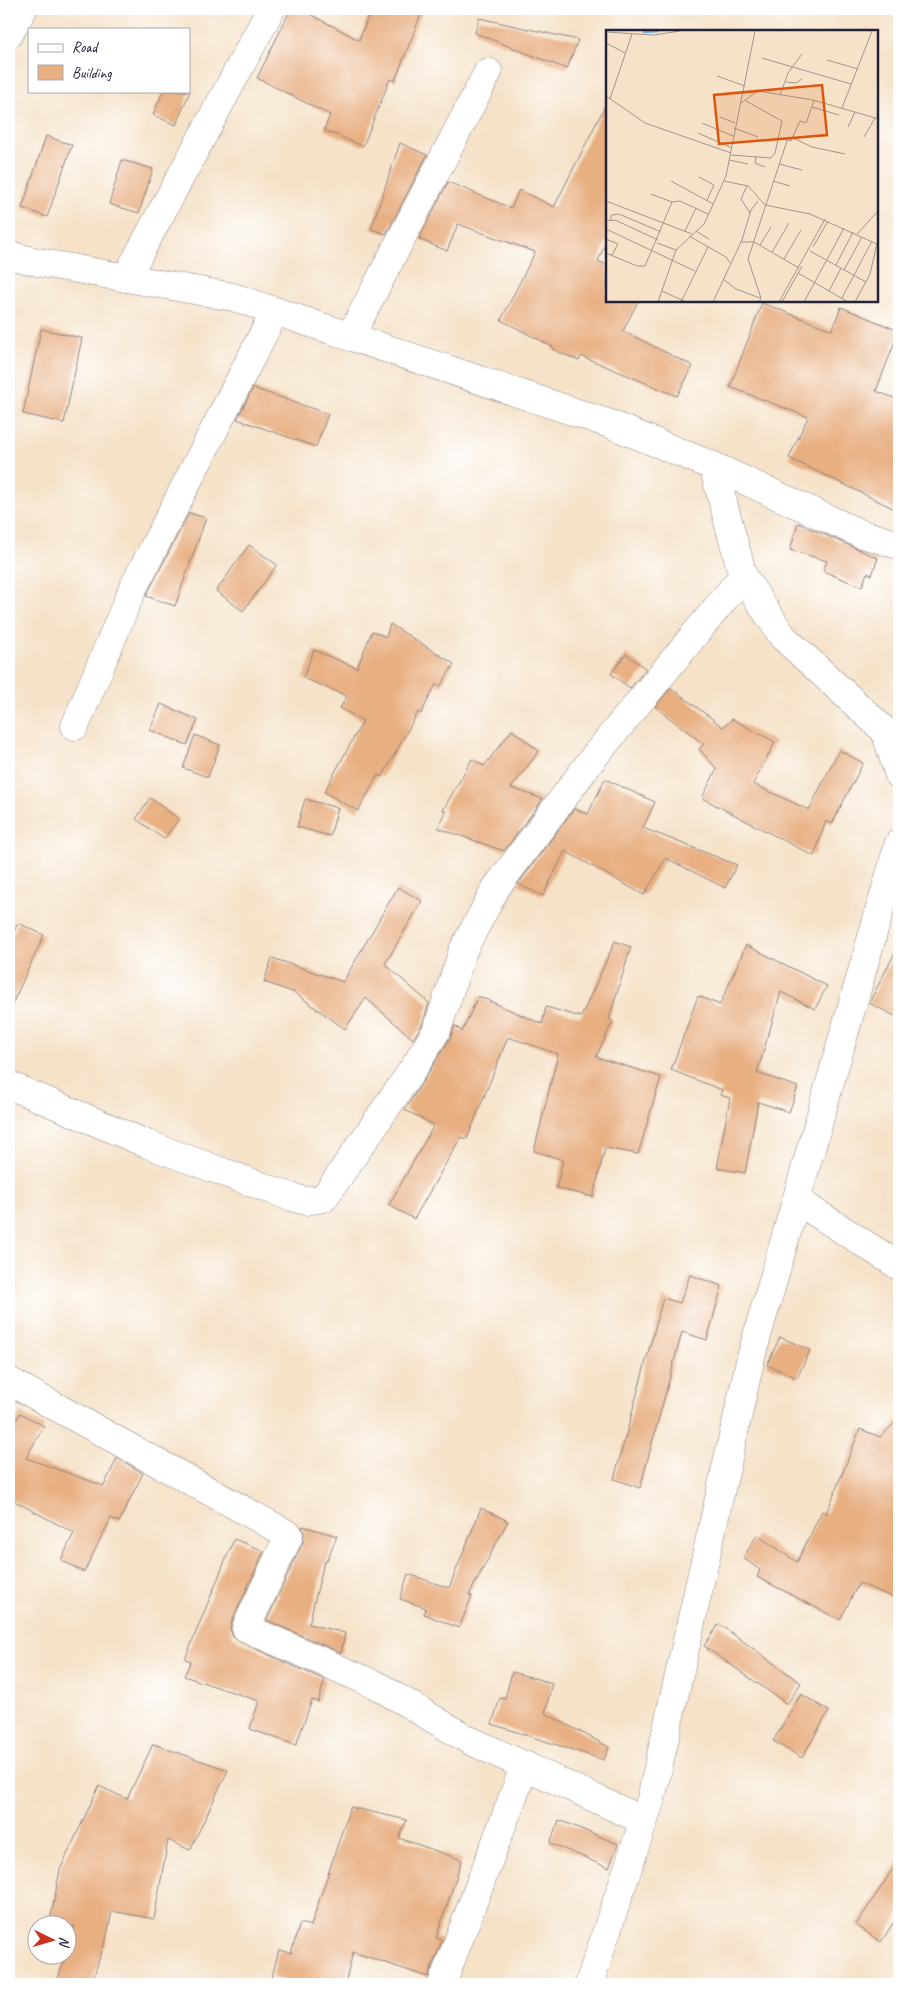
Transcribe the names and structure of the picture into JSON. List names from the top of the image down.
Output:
{
  "legend": ["Road", "Building"],
  "north": "right"
}
